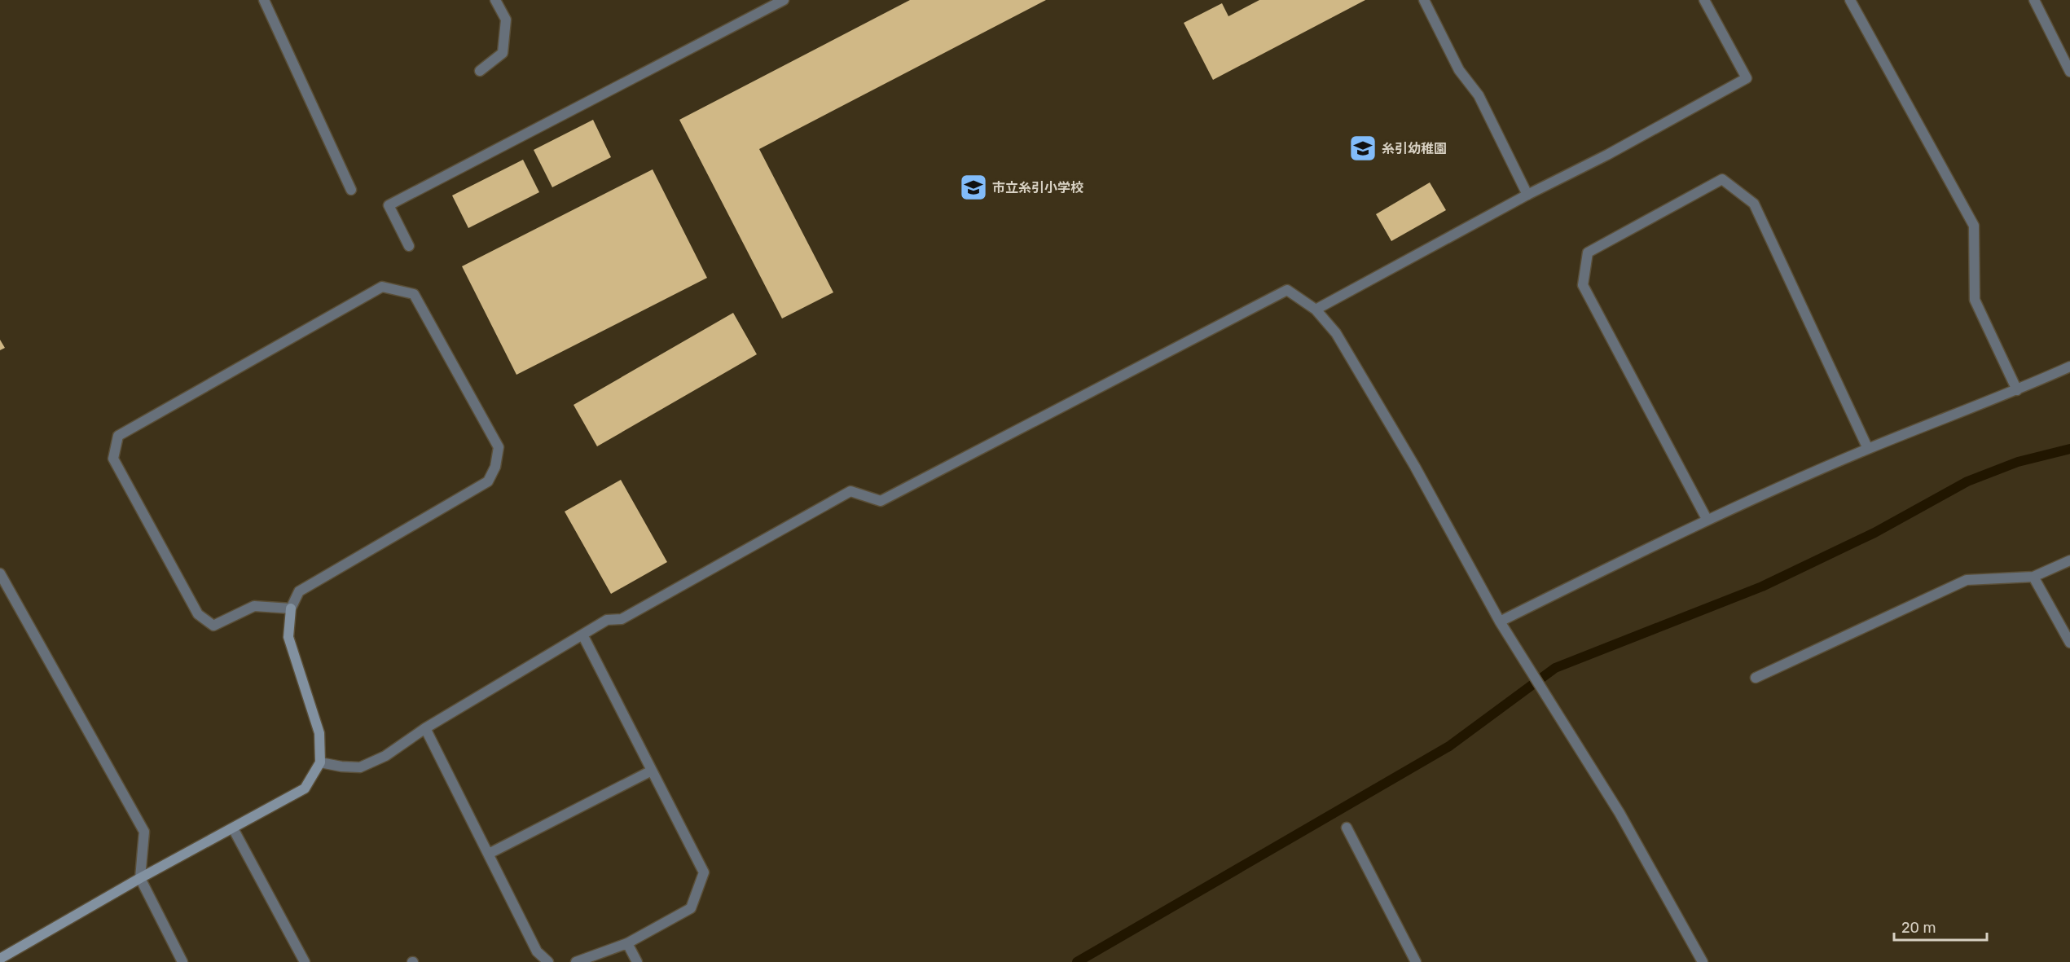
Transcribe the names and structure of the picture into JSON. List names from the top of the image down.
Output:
{
  "places": {
    "school or university": ["糸引幼稚園", "市立糸引小学校"]
  },
  "scale_bar": "20 m"
}
